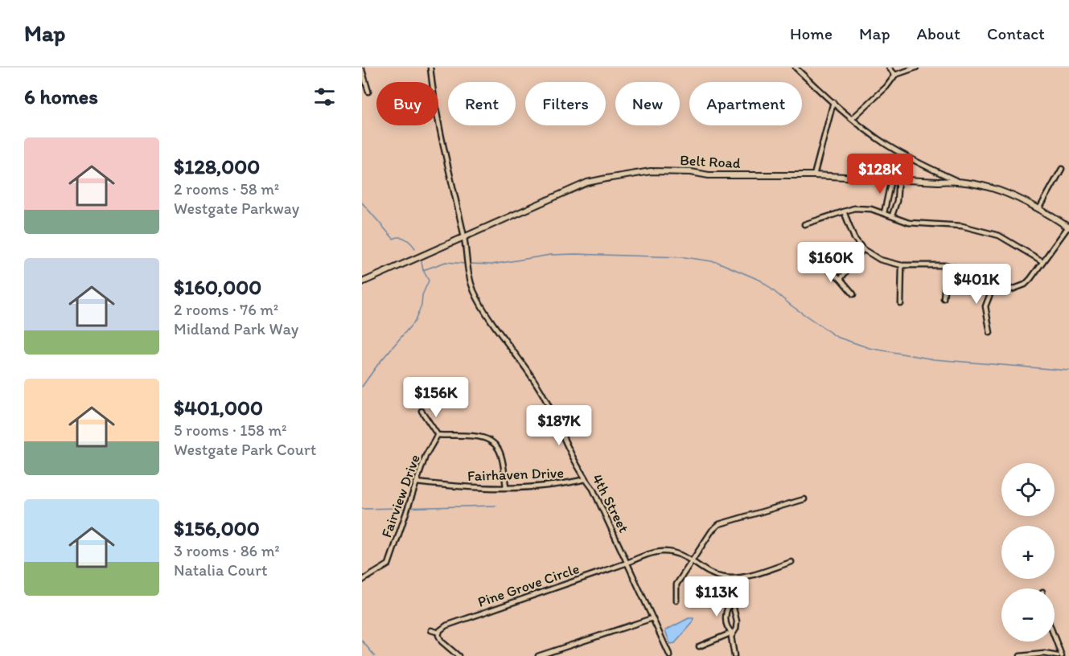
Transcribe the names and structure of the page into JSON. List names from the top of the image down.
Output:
{
  "streets": {
    "street": [
      "Belt Road",
      "Fairhaven Drive",
      "Fairview Drive",
      "4th Street",
      "Pine Grove Circle"
    ]
  },
  "crossings": [
    ["Belt Road", "4th Street"],
    ["Fairhaven Drive", "Fairview Drive"],
    ["Fairhaven Drive", "4th Street"],
    ["4th Street", "Pine Grove Circle"]
  ],
  "page": {
    "header": "Map",
    "nav": [
      "Home",
      "Map",
      "About",
      "Contact"
    ],
    "heading": "6 homes",
    "chip": [
      "Buy",
      "Rent",
      "Filters",
      "New",
      "Apartment"
    ],
    "list": [
      {
        "name": "$128,000",
        "note": "2 rooms · 58 m² · Westgate Parkway"
      },
      {
        "name": "$160,000",
        "note": "2 rooms · 76 m² · Midland Park Way"
      },
      {
        "name": "$401,000",
        "note": "5 rooms · 158 m² · Westgate Park Court"
      },
      {
        "name": "$156,000",
        "note": "3 rooms · 86 m² · Natalia Court"
      }
    ],
    "price": [
      "$128K",
      "$160K",
      "$401K",
      "$156K",
      "$187K",
      "$113K"
    ],
    "map_buttons": ["+", "−"]
  }
}
